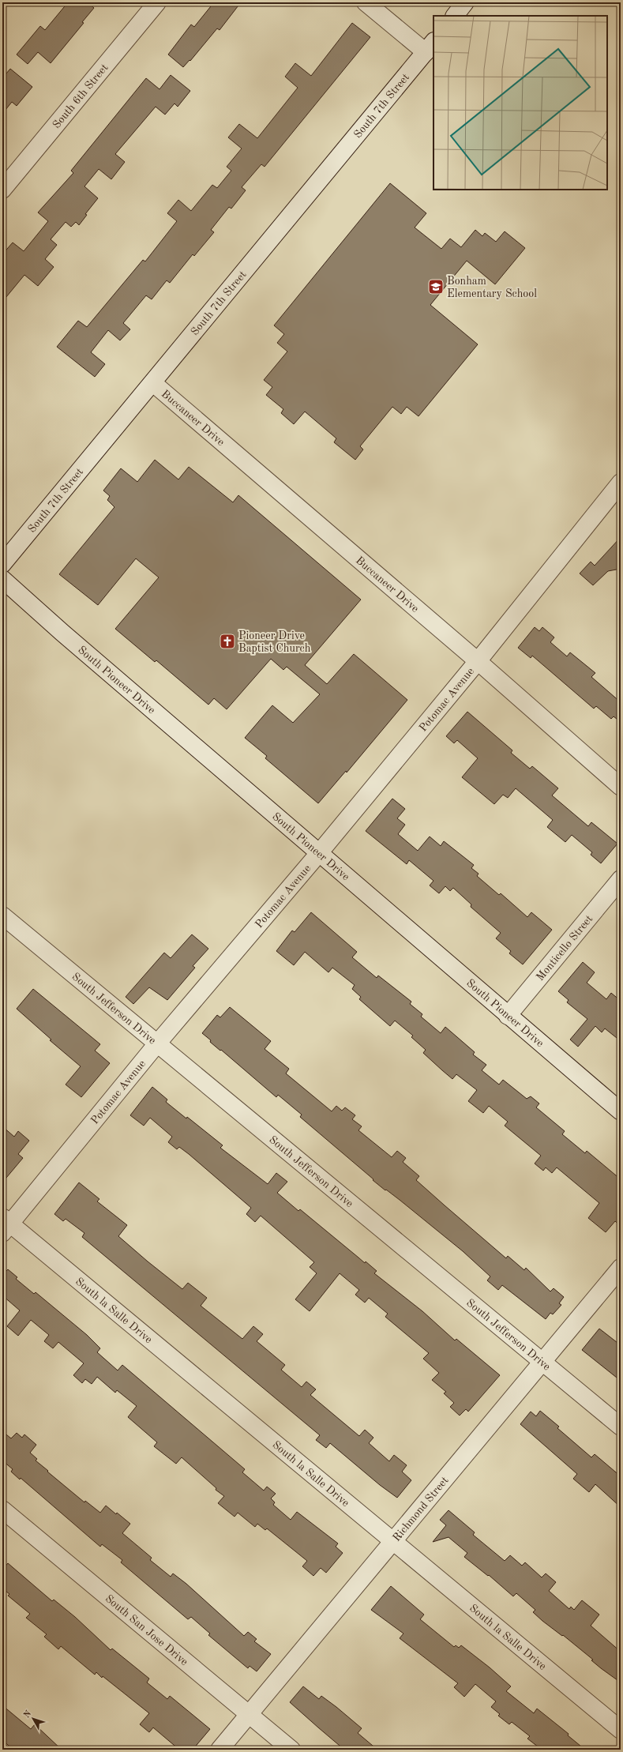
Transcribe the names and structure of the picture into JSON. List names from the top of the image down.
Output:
{
  "streets": {
    "street": [
      "South 6th Street",
      "South 7th Street",
      "Buccaneer Drive",
      "South Pioneer Drive",
      "Potomac Avenue",
      "Monticello Street",
      "South Jefferson Drive",
      "South la Salle Drive",
      "Richmond Street",
      "South San Jose Drive"
    ]
  },
  "crossings": [
    ["South 7th Street", "Buccaneer Drive"],
    ["Buccaneer Drive", "Potomac Avenue"],
    ["South Pioneer Drive", "Potomac Avenue"],
    ["South Pioneer Drive", "Monticello Street"],
    ["Potomac Avenue", "South Jefferson Drive"],
    ["Potomac Avenue", "South la Salle Drive"],
    ["South Jefferson Drive", "Richmond Street"],
    ["South la Salle Drive", "Richmond Street"],
    ["Richmond Street", "South San Jose Drive"]
  ],
  "places": {
    "school or university": ["Bonham Elementary School"],
    "church": ["Pioneer Drive Baptist Church"]
  },
  "north": "top left"
}
